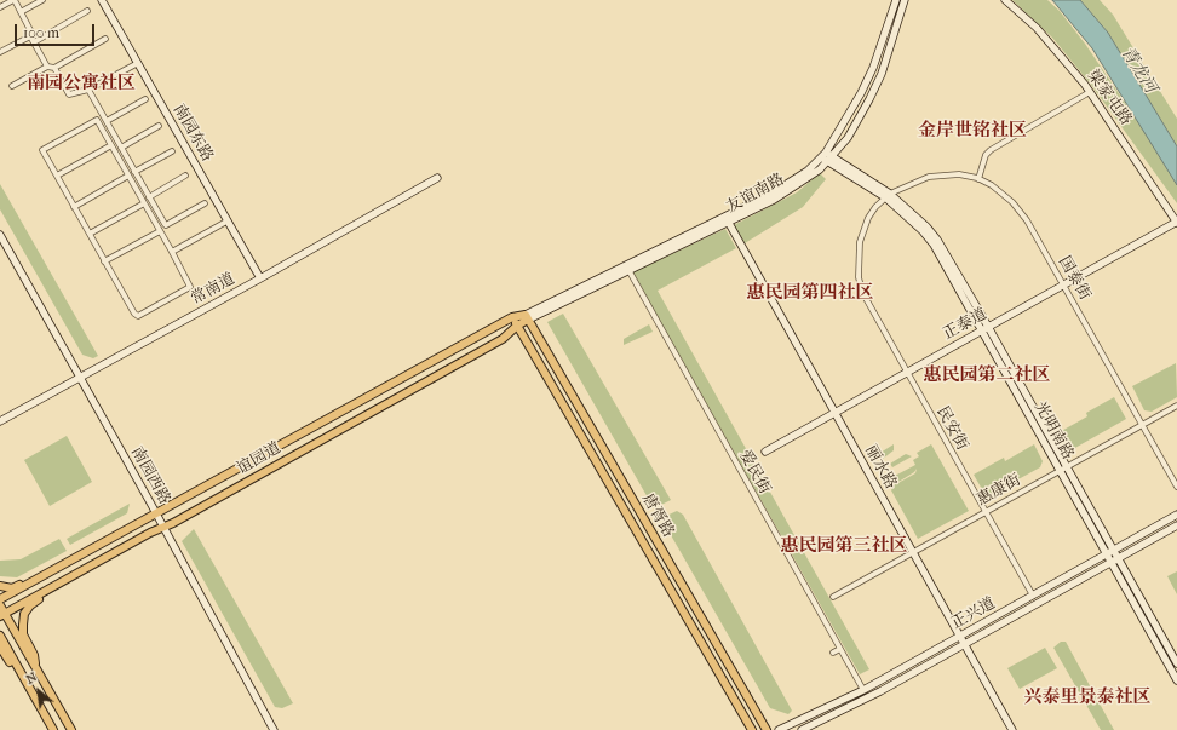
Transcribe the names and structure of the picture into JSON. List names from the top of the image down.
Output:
{
  "streets": {
    "main road": ["谊园道", "唐胥路"],
    "street": [
      "梁家屯路",
      "南园东路",
      "友谊南路",
      "国泰街",
      "常南道",
      "正泰道",
      "民安街",
      "光明南路",
      "丽水路",
      "爱民街",
      "南园西路",
      "惠康街",
      "正兴道"
    ]
  },
  "crossings": [
    ["梁家屯路", "正泰道"],
    ["南园东路", "常南道"],
    ["友谊南路", "光明南路"],
    ["友谊南路", "谊园道"],
    ["友谊南路", "丽水路"],
    ["友谊南路", "爱民街"],
    ["友谊南路", "唐胥路"],
    ["国泰街", "正泰道"],
    ["国泰街", "民安街"],
    ["国泰街", "光明南路"],
    ["国泰街", "惠康街"],
    ["常南道", "南园西路"],
    ["正泰道", "民安街"],
    ["正泰道", "光明南路"],
    ["正泰道", "丽水路"],
    ["民安街", "光明南路"],
    ["民安街", "惠康街"],
    ["民安街", "正兴道"],
    ["光明南路", "惠康街"],
    ["光明南路", "正兴道"],
    ["谊园道", "南园西路"],
    ["谊园道", "唐胥路"],
    ["丽水路", "惠康街"],
    ["丽水路", "正兴道"],
    ["爱民街", "正兴道"]
  ],
  "districts": [
    "南园公寓社区",
    "金岸世铭社区",
    "惠民园第四社区",
    "惠民园第二社区",
    "惠民园第三社区",
    "兴泰里景泰社区"
  ],
  "water": ["青龙河"],
  "scale_bar": "100 m",
  "north": "top left"
}
